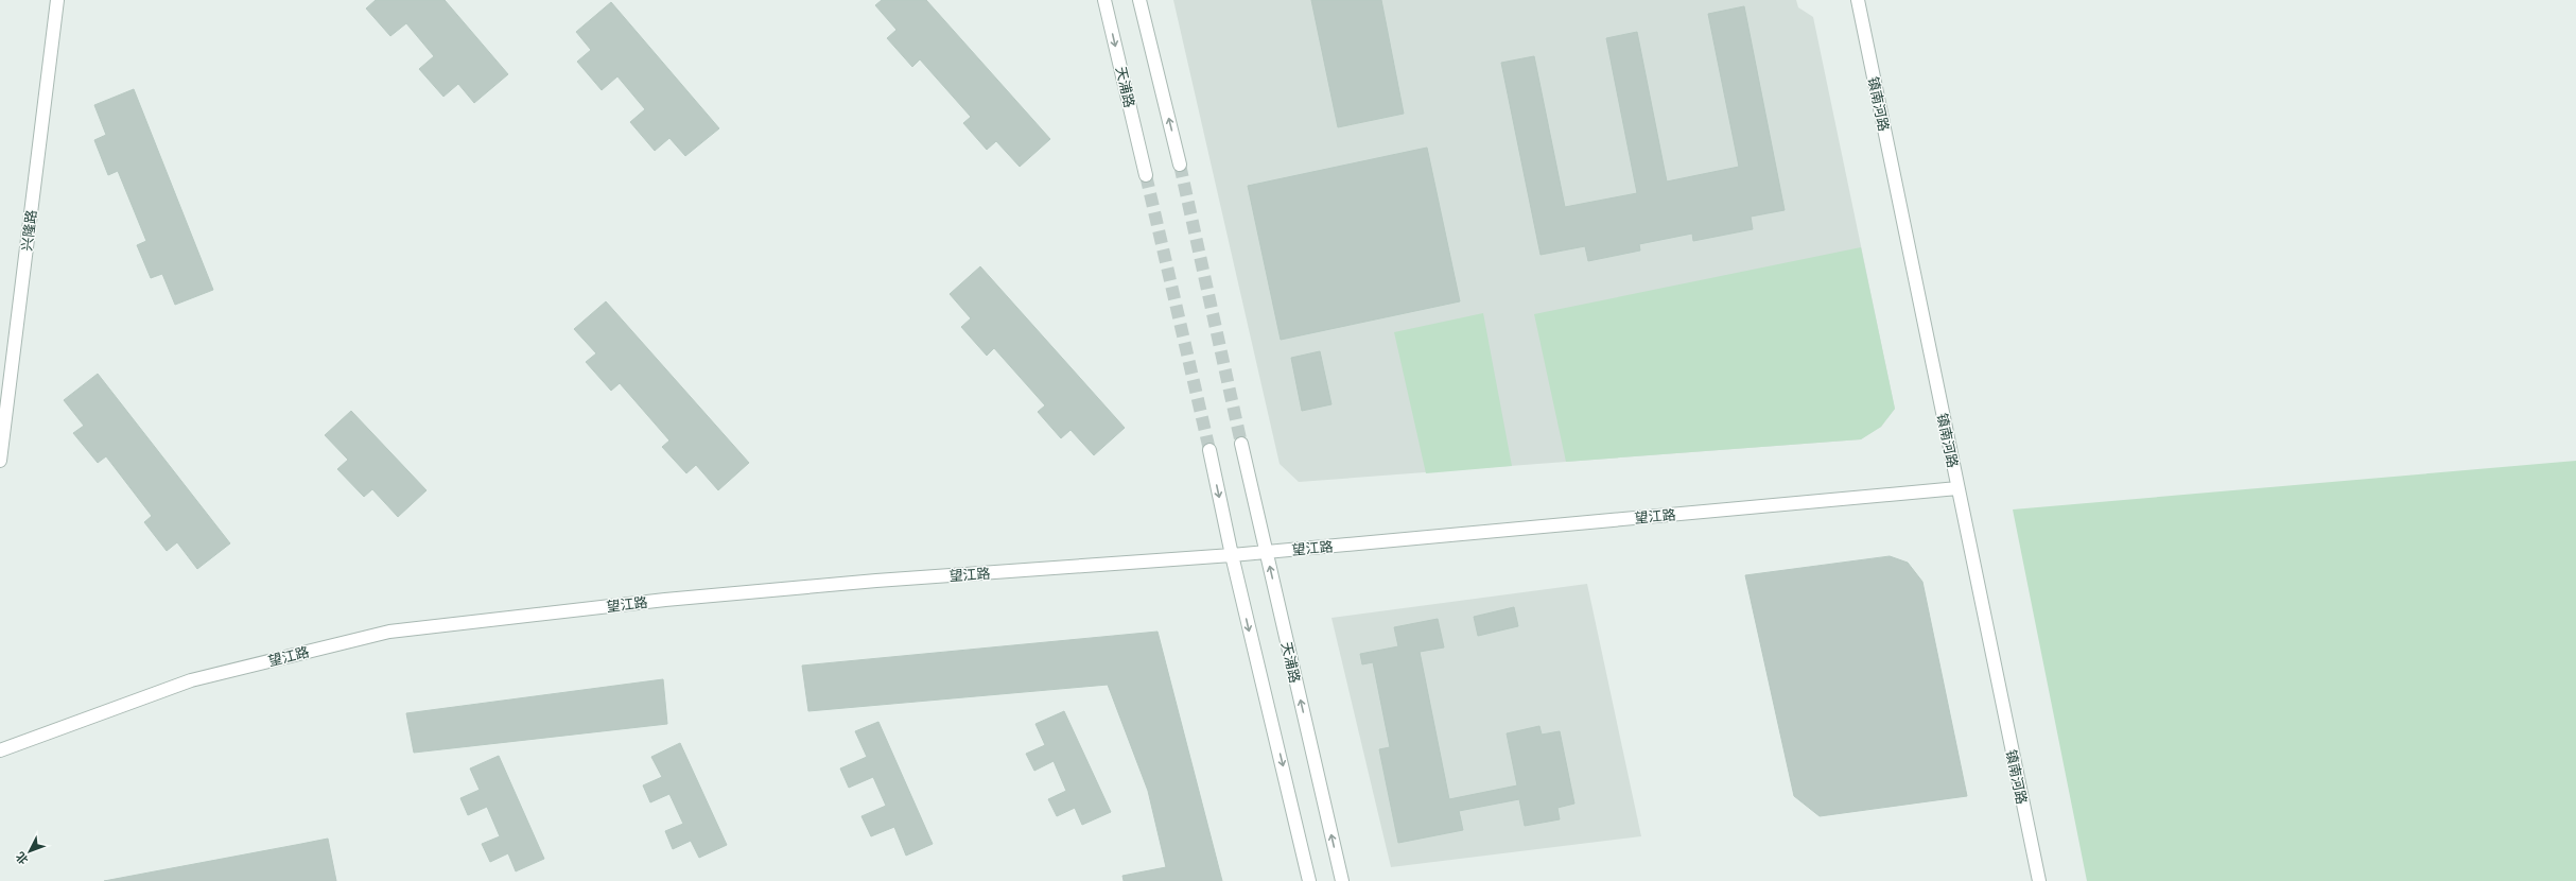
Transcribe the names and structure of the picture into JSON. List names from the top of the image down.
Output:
{
  "streets": {
    "street": [
      "天浦路",
      "镇南河路",
      "兴隆路",
      "望江路"
    ]
  },
  "crossings": [
    ["天浦路", "望江路"],
    ["镇南河路", "望江路"]
  ],
  "north": "bottom left"
}
